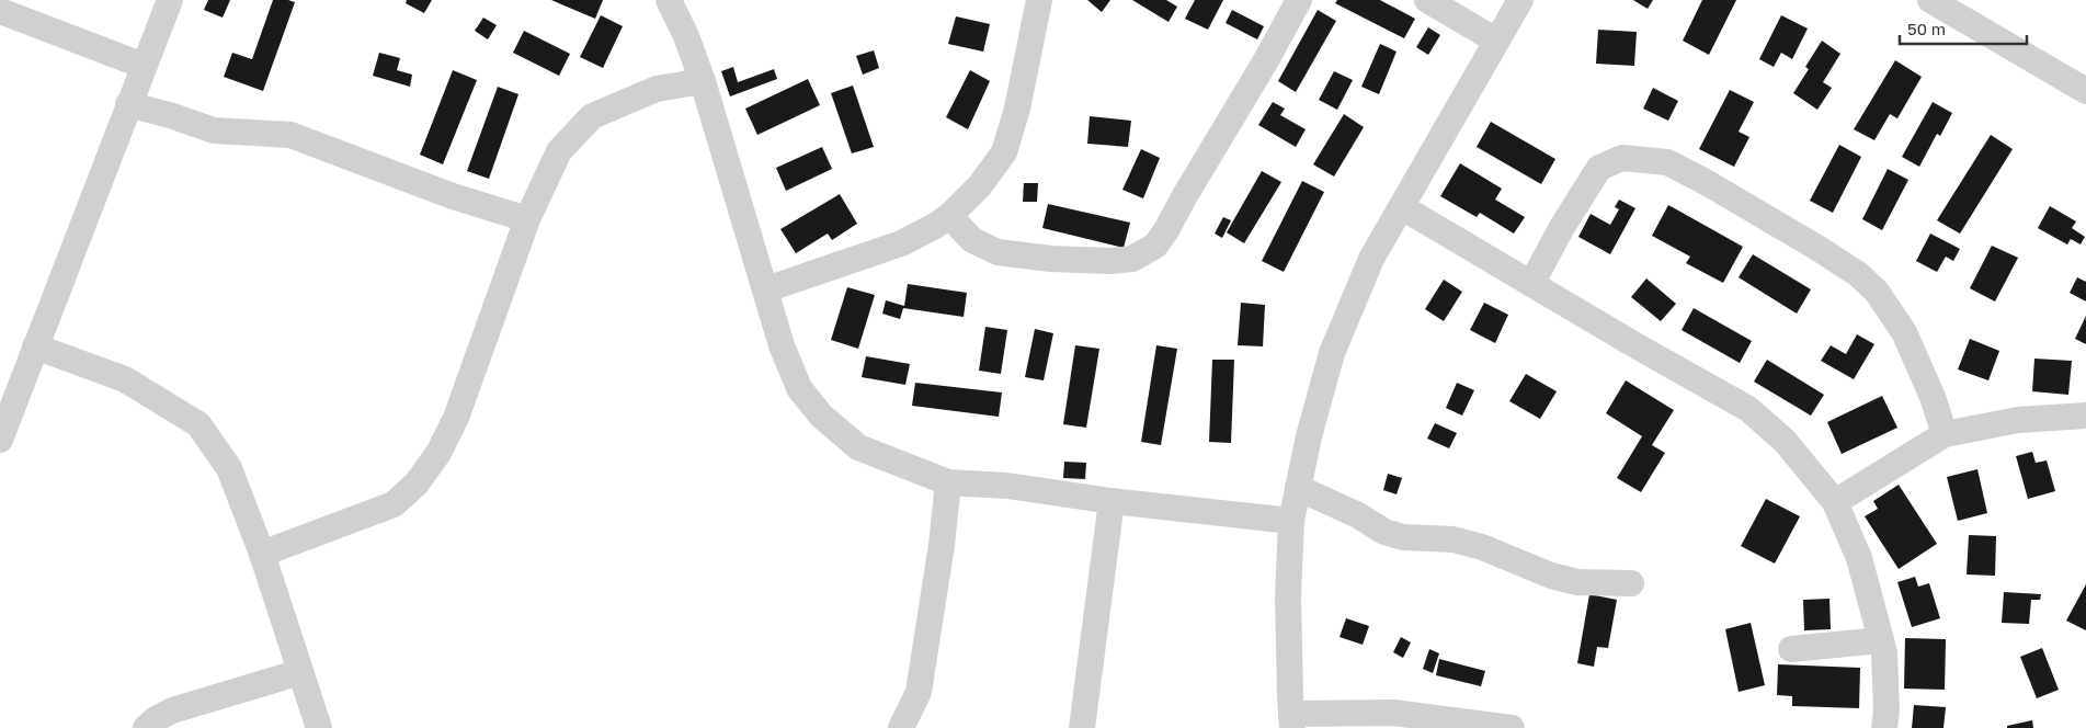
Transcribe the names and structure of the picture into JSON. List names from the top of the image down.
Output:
{
  "scale_bar": "50 m"
}
